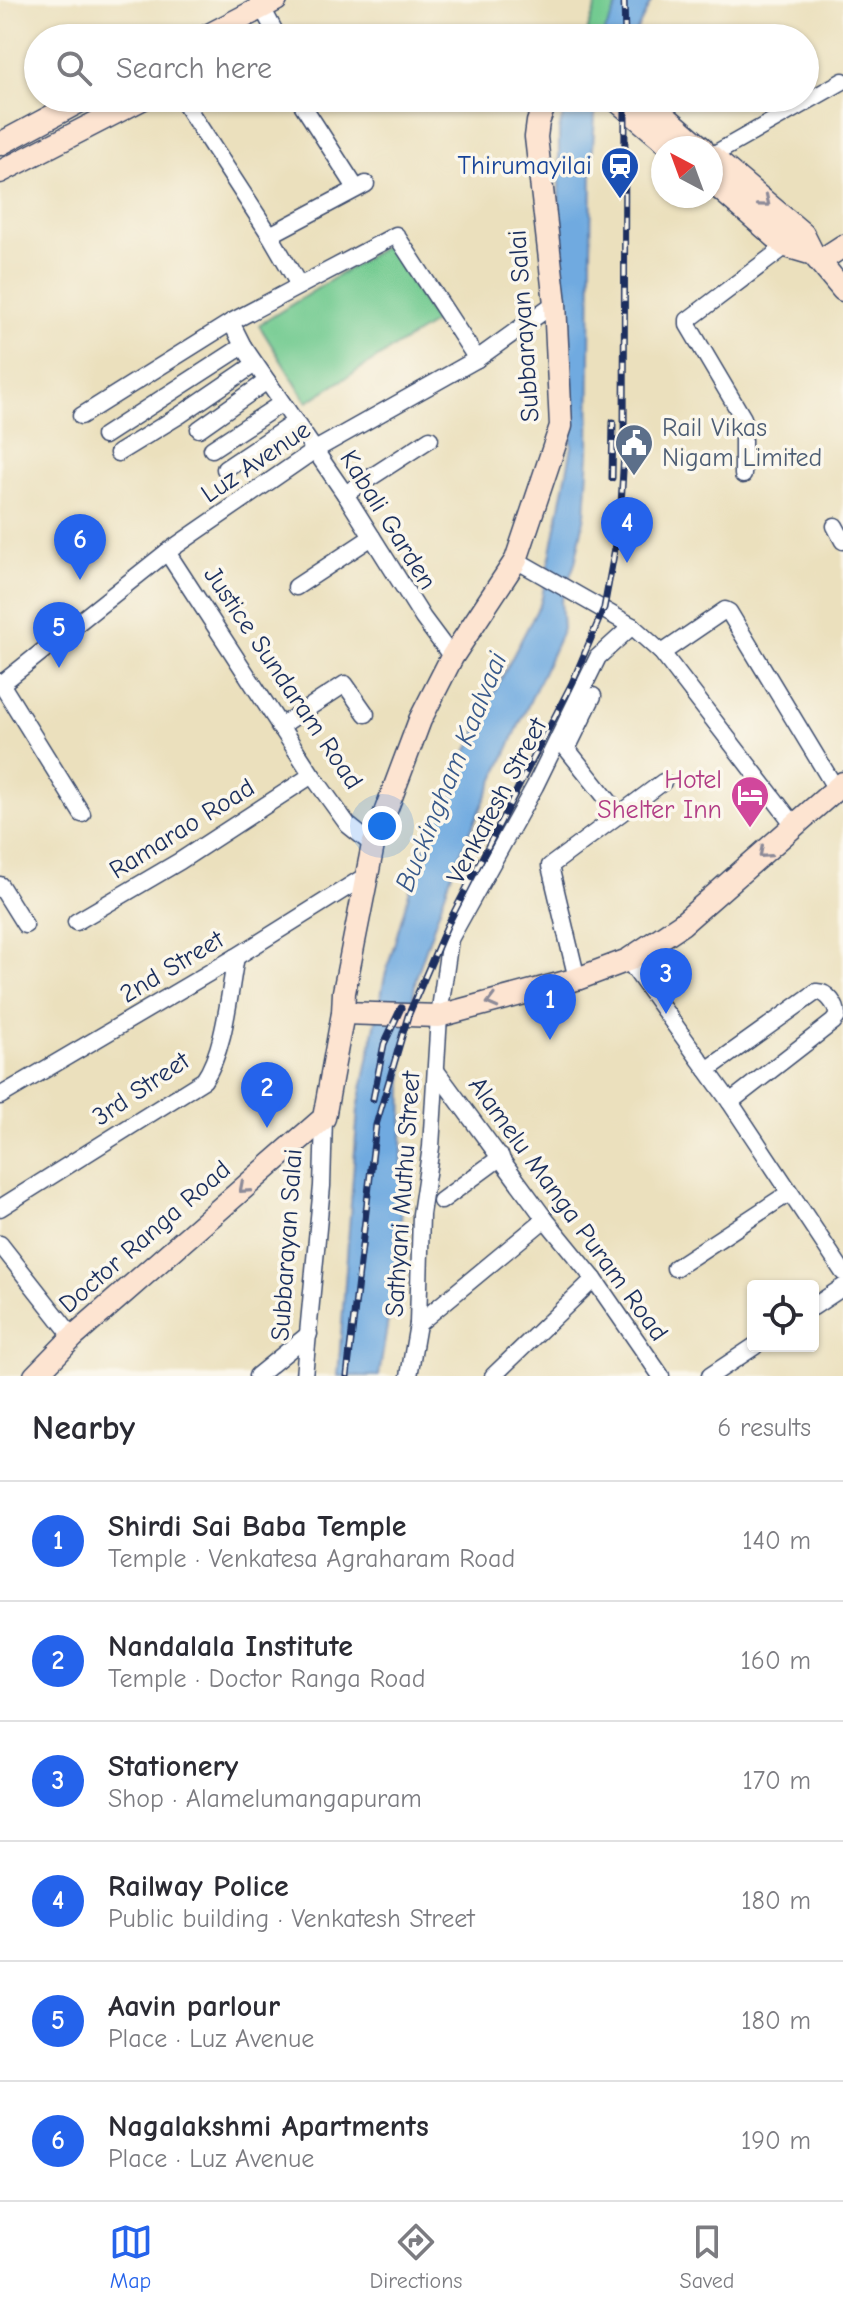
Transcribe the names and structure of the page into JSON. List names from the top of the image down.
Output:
{
  "streets": {
    "street": [
      "Subbarayan Salai",
      "Luz Avenue",
      "Kabali Garden",
      "Justice Sundaram Road",
      "Venkatesh Street",
      "Ramarao Road",
      "2nd Street",
      "3rd Street",
      "Sathyani Muthu Street",
      "Alamelu Manga Puram Road",
      "Doctor Ranga Road"
    ]
  },
  "crossings": [
    ["Subbarayan Salai", "Luz Avenue"],
    ["Subbarayan Salai", "Kabali Garden"],
    ["Subbarayan Salai", "Justice Sundaram Road"],
    ["Subbarayan Salai", "Doctor Ranga Road"],
    ["Luz Avenue", "Kabali Garden"],
    ["Luz Avenue", "Justice Sundaram Road"],
    ["Justice Sundaram Road", "Ramarao Road"],
    ["Venkatesh Street", "Sathyani Muthu Street"],
    ["2nd Street", "3rd Street"],
    ["Sathyani Muthu Street", "Alamelu Manga Puram Road"]
  ],
  "one_way": ["Doctor Ranga Road"],
  "water": ["Buckingham Kaalvaai"],
  "places": {
    "station": ["Thirumayilai"],
    "public building": ["Rail Vikas Nigam Limited"],
    "hotel": ["Hotel Shelter Inn"]
  },
  "north": "top left",
  "page": {
    "search": "Search here",
    "pins": [
      "4",
      "6",
      "5",
      "3",
      "1",
      "2"
    ],
    "heading": ["Nearby", "6 results"],
    "list": [
      {
        "mark": "1",
        "name": "Shirdi Sai Baba Temple",
        "note": "Temple · Venkatesa Agraharam Road",
        "value": "140 m"
      },
      {
        "mark": "2",
        "name": "Nandalala Institute",
        "note": "Temple · Doctor Ranga Road",
        "value": "160 m"
      },
      {
        "mark": "3",
        "name": "Stationery",
        "note": "Shop · Alamelumangapuram",
        "value": "170 m"
      },
      {
        "mark": "4",
        "name": "Railway Police",
        "note": "Public building · Venkatesh Street",
        "value": "180 m"
      },
      {
        "mark": "5",
        "name": "Aavin parlour",
        "note": "Place · Luz Avenue",
        "value": "180 m"
      },
      {
        "mark": "6",
        "name": "Nagalakshmi Apartments",
        "note": "Place · Luz Avenue",
        "value": "190 m"
      }
    ],
    "nav": ["Map", "Directions", "Saved"]
  }
}
